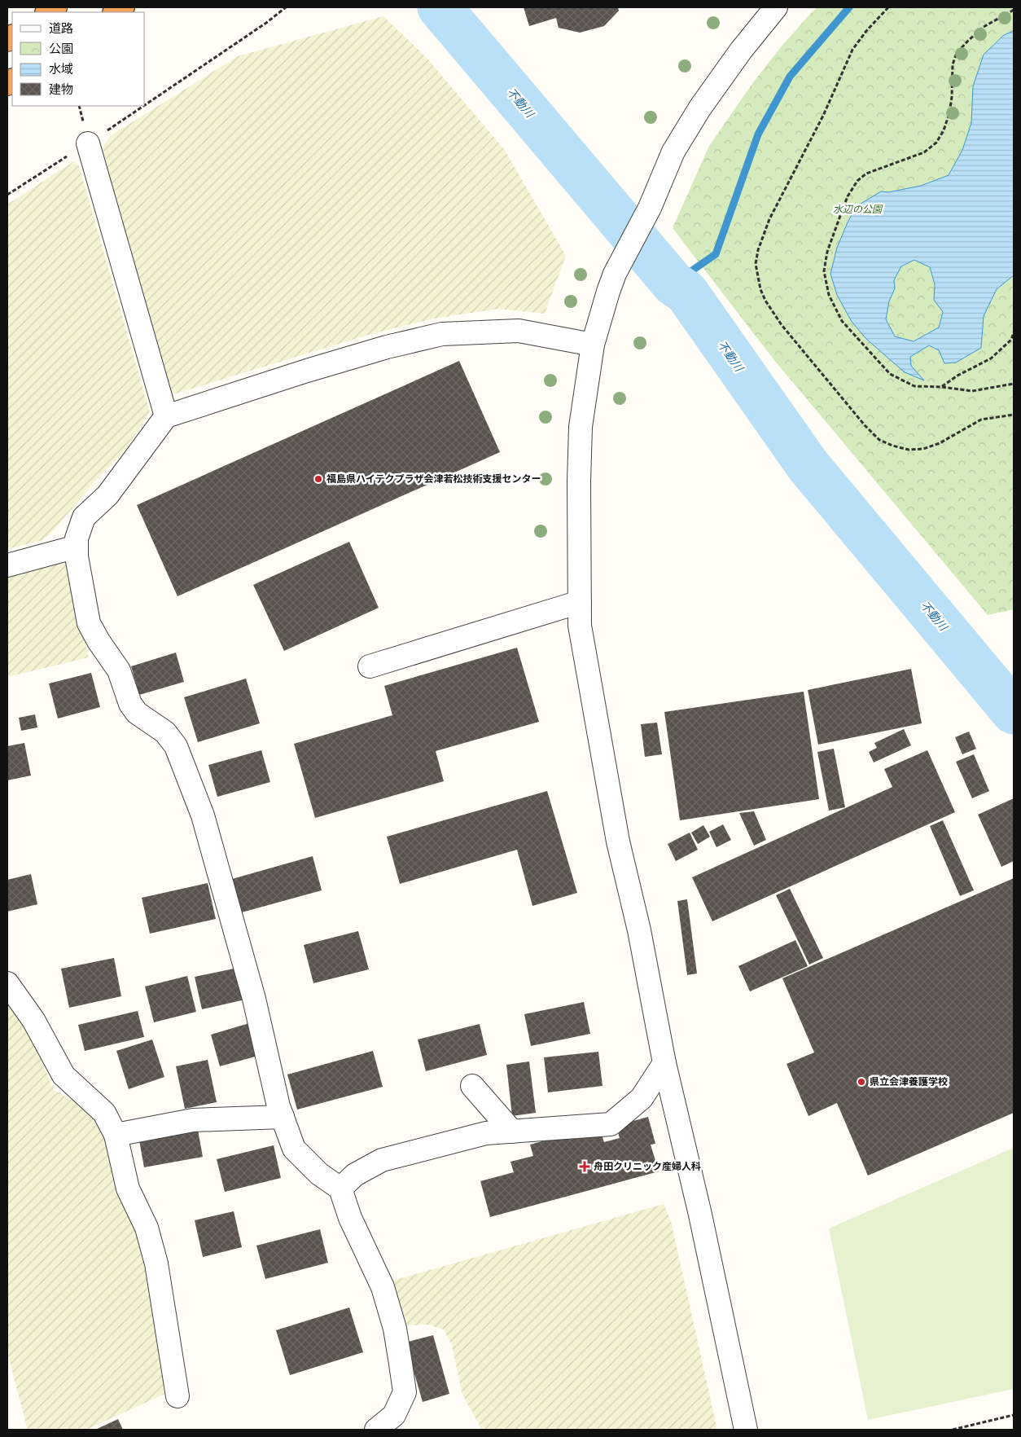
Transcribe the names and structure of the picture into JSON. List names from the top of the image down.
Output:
{
  "water": ["不動川"],
  "parks": ["水辺の公園"],
  "places": {
    "other": ["福島県ハイテクプラザ会津若松技術支援センター", "県立会津養護学校"],
    "health": ["舟田クリニック産婦人科"]
  },
  "legend": [
    "道路",
    "公園",
    "水域",
    "建物"
  ]
}
